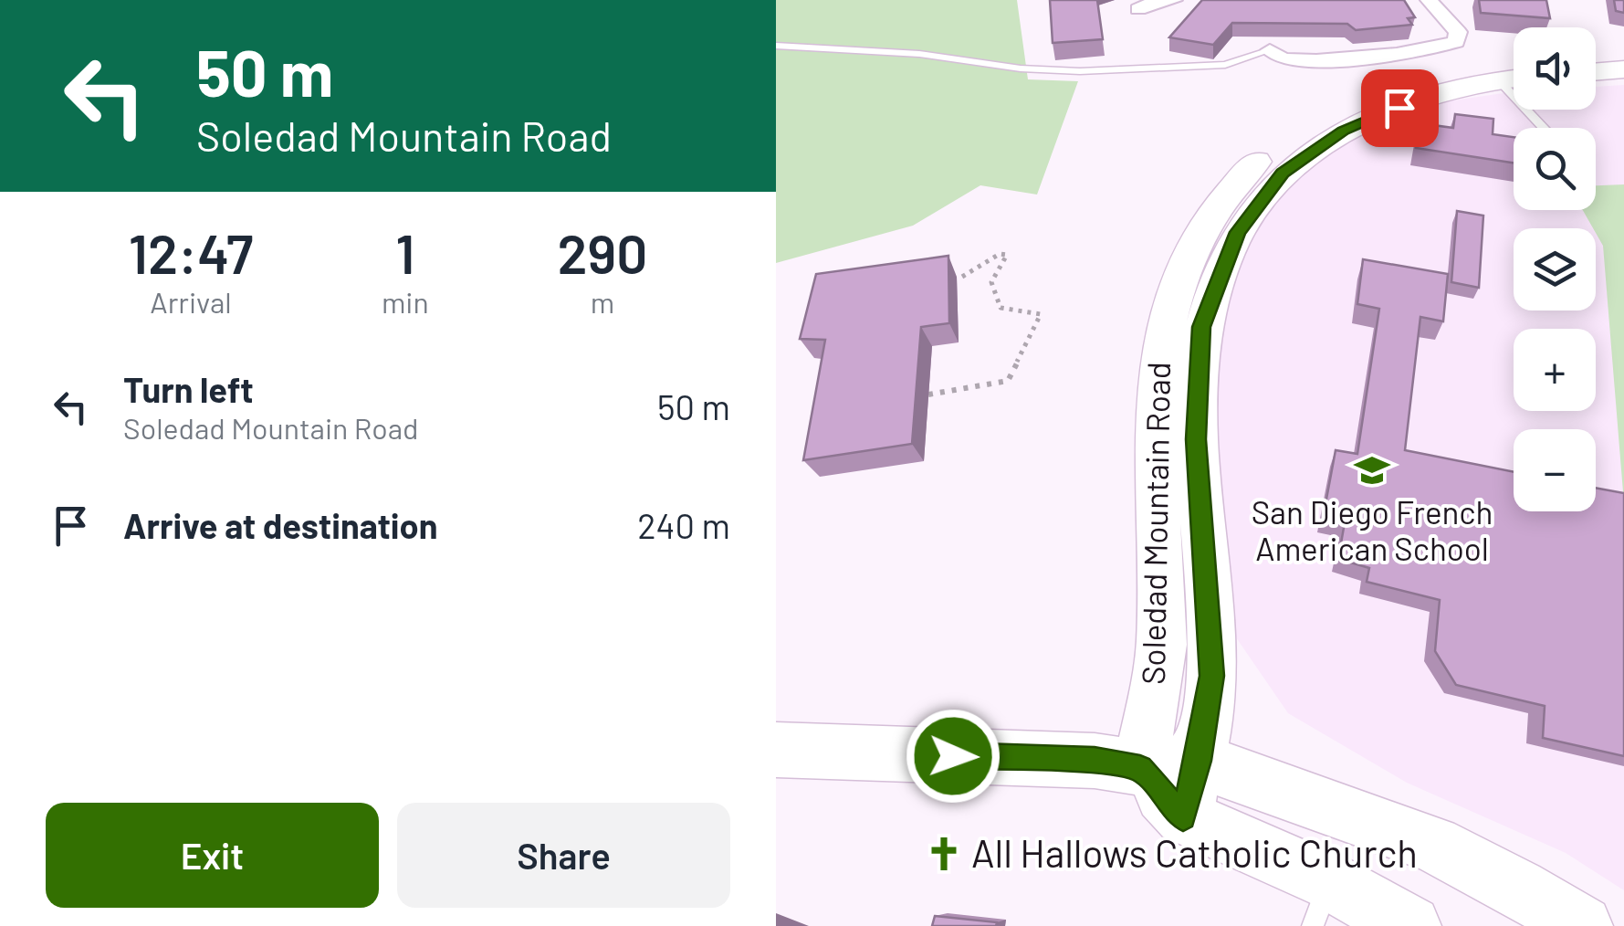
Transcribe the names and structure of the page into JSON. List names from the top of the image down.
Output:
{
  "streets": {
    "main road": ["Soledad Mountain Road"]
  },
  "places": {
    "school or university": ["San Diego French American School"],
    "church": ["All Hallows Catholic Church"]
  },
  "page": {
    "turn": ["50 m", "Soledad Mountain Road"],
    "map_buttons": ["+", "−"],
    "eta": [
      "12:47",
      "Arrival",
      "1",
      "min",
      "290",
      "m"
    ],
    "list": [
      {
        "name": "Turn left",
        "note": "Soledad Mountain Road",
        "value": "50 m"
      },
      {
        "name": "Arrive at destination",
        "value": "240 m"
      }
    ],
    "buttons": ["Exit", "Share"]
  }
}
